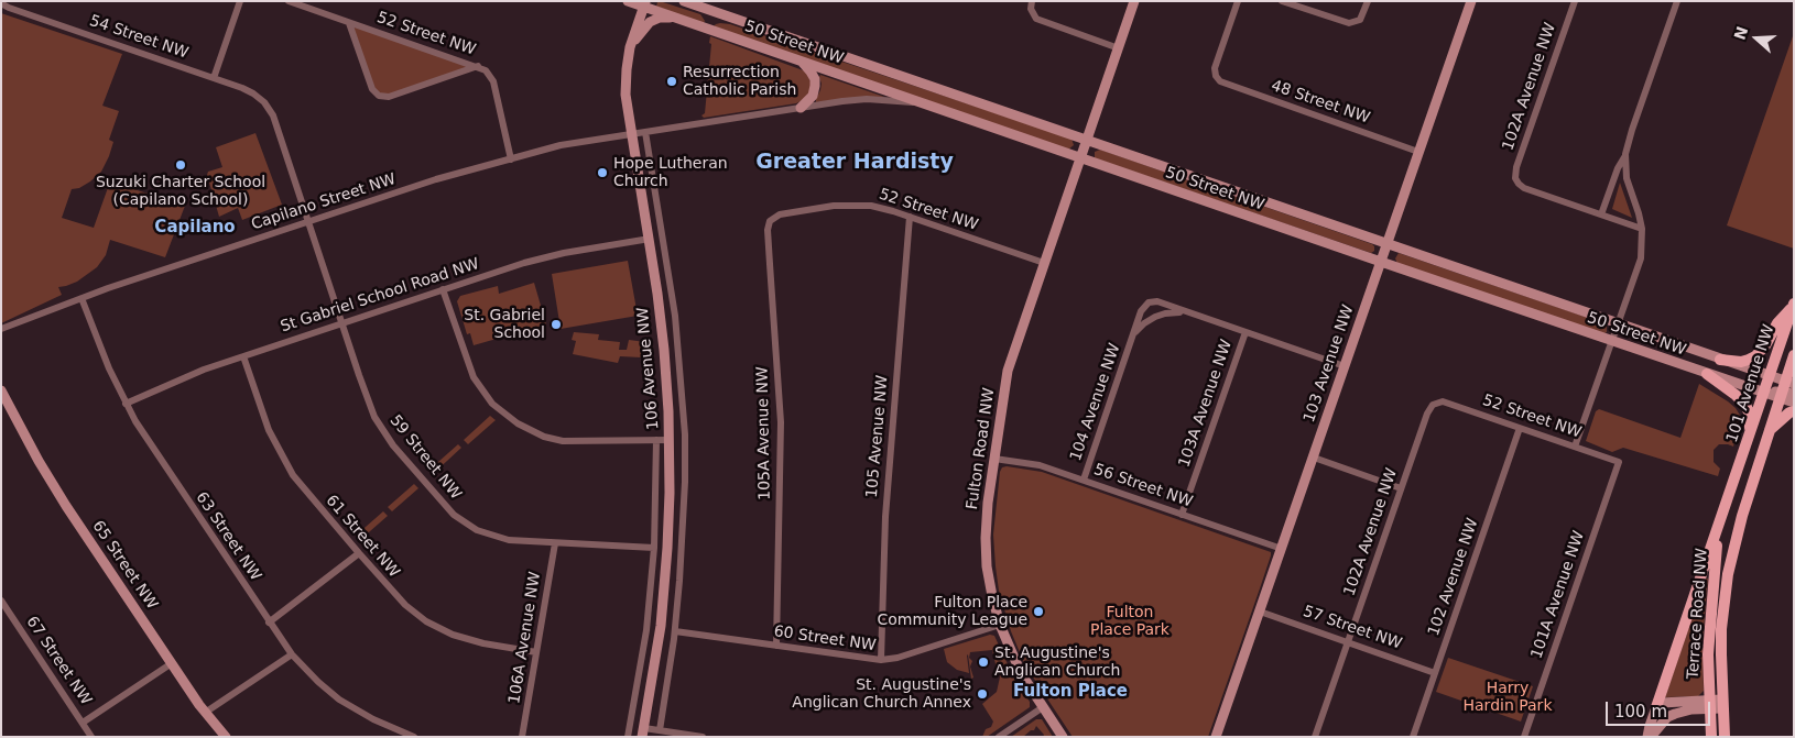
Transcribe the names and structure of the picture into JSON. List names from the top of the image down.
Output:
{
  "streets": {
    "main road": [
      "50 Street NW",
      "103 Avenue NW",
      "106 Avenue NW",
      "101 Avenue NW",
      "Fulton Road NW",
      "65 Street NW",
      "Terrace Road NW"
    ],
    "street": [
      "52 Street NW",
      "54 Street NW",
      "102A Avenue NW",
      "48 Street NW",
      "Capilano Street NW",
      "St Gabriel School Road NW",
      "104 Avenue NW",
      "103A Avenue NW",
      "105A Avenue NW",
      "105 Avenue NW",
      "59 Street NW",
      "56 Street NW",
      "63 Street NW",
      "61 Street NW",
      "102 Avenue NW",
      "101A Avenue NW",
      "57 Street NW",
      "106A Avenue NW",
      "60 Street NW",
      "67 Street NW"
    ]
  },
  "crossings": [
    ["52 Street NW", "102A Avenue NW"],
    ["52 Street NW", "105A Avenue NW"],
    ["52 Street NW", "105 Avenue NW"],
    ["52 Street NW", "Fulton Road NW"],
    ["52 Street NW", "102 Avenue NW"],
    ["52 Street NW", "101A Avenue NW"],
    ["54 Street NW", "59 Street NW"],
    ["50 Street NW", "Capilano Street NW"],
    ["50 Street NW", "103 Avenue NW"],
    ["50 Street NW", "106 Avenue NW"],
    ["50 Street NW", "101 Avenue NW"],
    ["50 Street NW", "Fulton Road NW"],
    ["102A Avenue NW", "57 Street NW"],
    ["48 Street NW", "103 Avenue NW"],
    ["Capilano Street NW", "106 Avenue NW"],
    ["Capilano Street NW", "59 Street NW"],
    ["Capilano Street NW", "63 Street NW"],
    ["St Gabriel School Road NW", "106 Avenue NW"],
    ["St Gabriel School Road NW", "59 Street NW"],
    ["St Gabriel School Road NW", "63 Street NW"],
    ["St Gabriel School Road NW", "61 Street NW"],
    ["103 Avenue NW", "56 Street NW"],
    ["103 Avenue NW", "57 Street NW"],
    ["106 Avenue NW", "59 Street NW"],
    ["106 Avenue NW", "60 Street NW"],
    ["101 Avenue NW", "Terrace Road NW"],
    ["104 Avenue NW", "56 Street NW"],
    ["103A Avenue NW", "56 Street NW"],
    ["105A Avenue NW", "60 Street NW"],
    ["105 Avenue NW", "60 Street NW"],
    ["Fulton Road NW", "56 Street NW"],
    ["Fulton Road NW", "60 Street NW"],
    ["59 Street NW", "106A Avenue NW"],
    ["61 Street NW", "106A Avenue NW"],
    ["102 Avenue NW", "57 Street NW"]
  ],
  "districts": ["Greater Hardisty", "Capilano", "Fulton Place"],
  "parks": ["Fulton Place Park", "Harry Hardin Park"],
  "places": [
    "Resurrection Catholic Parish",
    "Suzuki Charter School (Capilano School)",
    "Hope Lutheran Church",
    "St. Gabriel School",
    "Fulton Place Community League",
    "St. Augustine's Anglican Church",
    "St. Augustine's Anglican Church Annex"
  ],
  "scale_bar": "100 m",
  "north": "left"
}
